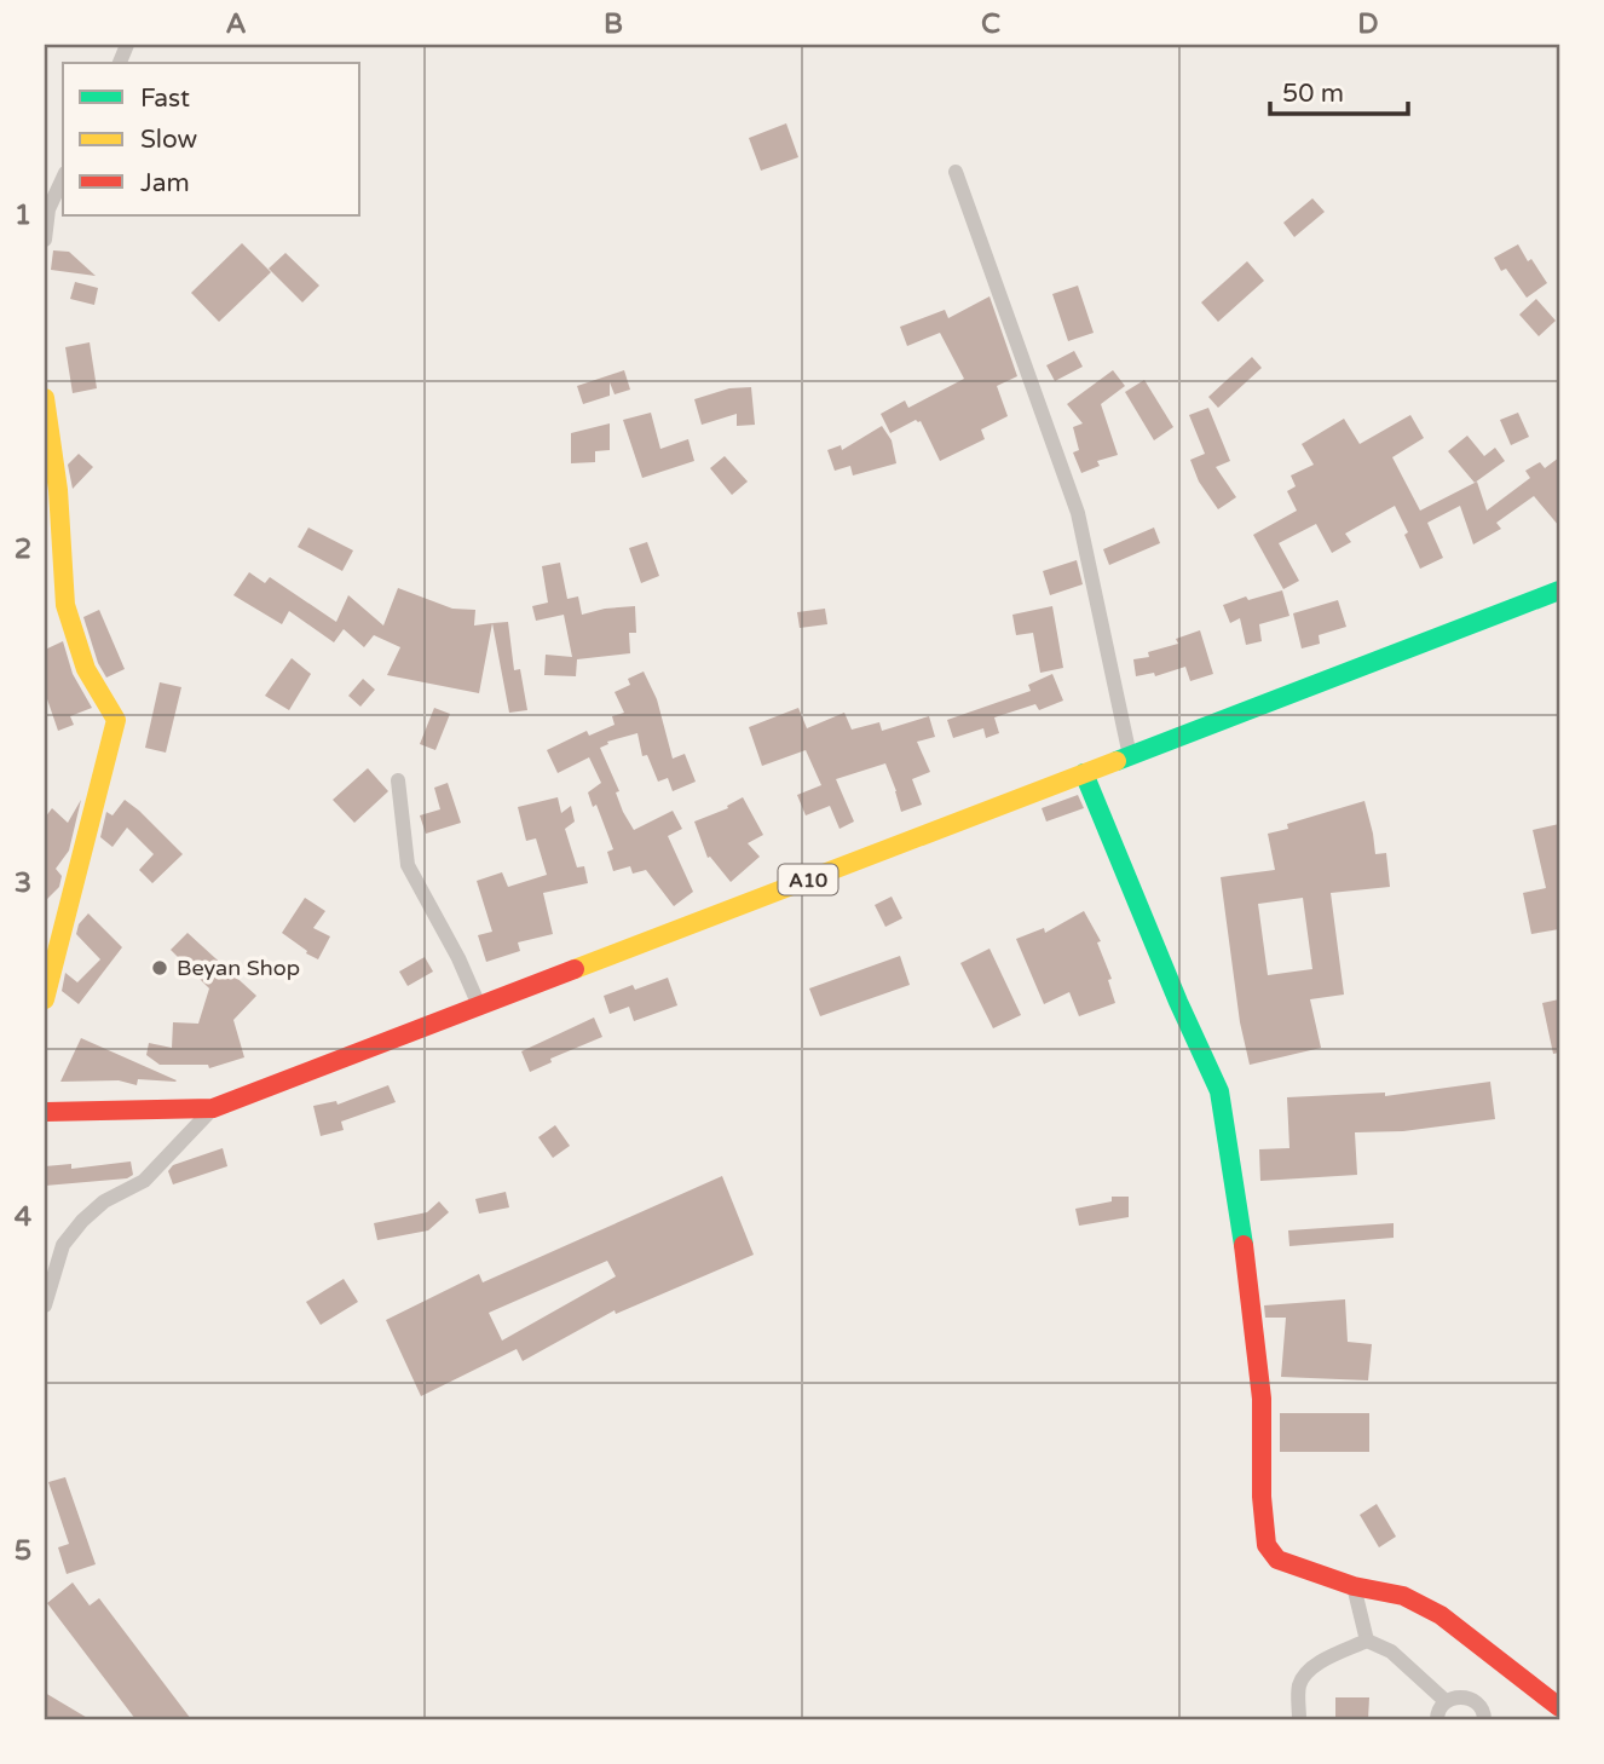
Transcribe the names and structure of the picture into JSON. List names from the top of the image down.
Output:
{
  "streets": {
    "main road": ["A10"]
  },
  "places": ["Beyan Shop"],
  "legend": ["Fast", "Slow", "Jam"],
  "scale_bar": "50 m",
  "grid": {
    "columns": [
      "A",
      "B",
      "C",
      "D"
    ],
    "rows": [
      "1",
      "2",
      "3",
      "4",
      "5"
    ]
  }
}
